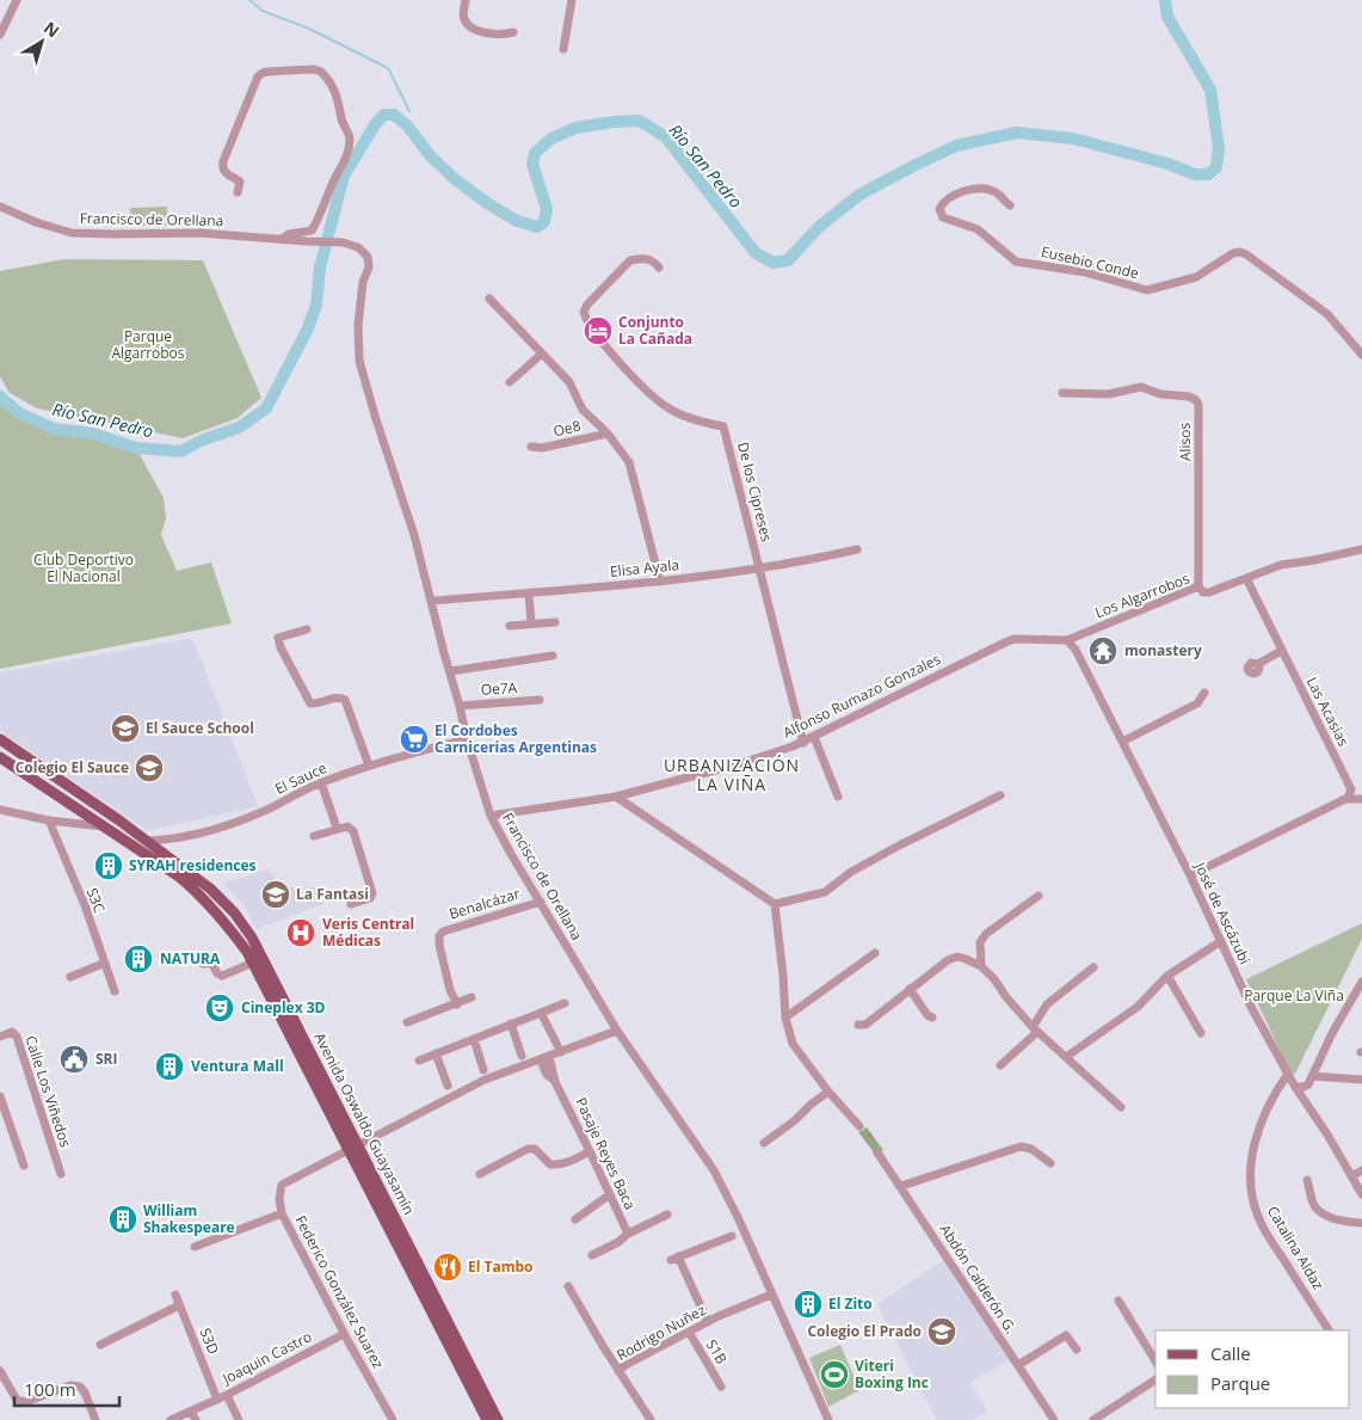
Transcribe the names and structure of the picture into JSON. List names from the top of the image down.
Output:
{
  "streets": {
    "main road": ["Avenida Oswaldo Guayasamín"],
    "street": [
      "Francisco de Orellana",
      "Eusebio Conde",
      "Oe8",
      "Alisos",
      "De los Cipreses",
      "Elisa Ayala",
      "Los Algarrobos",
      "Oe7A",
      "Alfonso Rumazo Gonzales",
      "Las Acasias",
      "El Sauce",
      "S3C",
      "Benalcázar",
      "José de Ascázubi",
      "Calle Los Viñedos",
      "Pasaje Reyes Baca",
      "Catalina Aldaz",
      "Abdón Calderón G.",
      "Federico González Suarez",
      "Rodrigo Nuñez",
      "S3D",
      "S1B",
      "Joaquin Castro"
    ]
  },
  "crossings": [
    ["Francisco de Orellana", "Elisa Ayala"],
    ["Francisco de Orellana", "Oe7A"],
    ["Francisco de Orellana", "Alfonso Rumazo Gonzales"],
    ["Francisco de Orellana", "El Sauce"],
    ["Francisco de Orellana", "Benalcázar"],
    ["Francisco de Orellana", "Federico González Suarez"],
    ["Francisco de Orellana", "Rodrigo Nuñez"],
    ["Alisos", "Los Algarrobos"],
    ["De los Cipreses", "Elisa Ayala"],
    ["De los Cipreses", "Alfonso Rumazo Gonzales"],
    ["Los Algarrobos", "Alfonso Rumazo Gonzales"],
    ["Los Algarrobos", "Las Acasias"],
    ["Los Algarrobos", "José de Ascázubi"],
    ["Alfonso Rumazo Gonzales", "José de Ascázubi"],
    ["El Sauce", "Avenida Oswaldo Guayasamín"],
    ["José de Ascázubi", "Catalina Aldaz"],
    ["Avenida Oswaldo Guayasamín", "Federico González Suarez"],
    ["Pasaje Reyes Baca", "Federico González Suarez"],
    ["Federico González Suarez", "Joaquin Castro"],
    ["Rodrigo Nuñez", "S1B"],
    ["S3D", "Joaquin Castro"]
  ],
  "districts": ["URBANIZACIÓN LA VIÑA"],
  "water": ["Río San Pedro"],
  "parks": ["Parque Algarrobos", "Club Deportivo El Nacional", "Parque La Viña"],
  "places": {
    "hotel": ["Conjunto La Cañada"],
    "temple": ["monastery"],
    "school or university": [
      "El Sauce School",
      "Colegio El Sauce",
      "La Fantasi",
      "Colegio El Prado"
    ],
    "supermarket": ["El Cordobes Carnicerias Argentinas"],
    "building": [
      "SYRAH residences",
      "NATURA",
      "Ventura Mall",
      "William Shakespeare",
      "El Zito"
    ],
    "hospital": ["Veris Central Médicas"],
    "theatre": ["Cineplex 3D"],
    "public building": ["SRI"],
    "restaurant": ["El Tambo"],
    "sports": ["Viteri Boxing Inc"]
  },
  "legend": ["Calle", "Parque"],
  "scale_bar": "100 m",
  "north": "top right"
}
